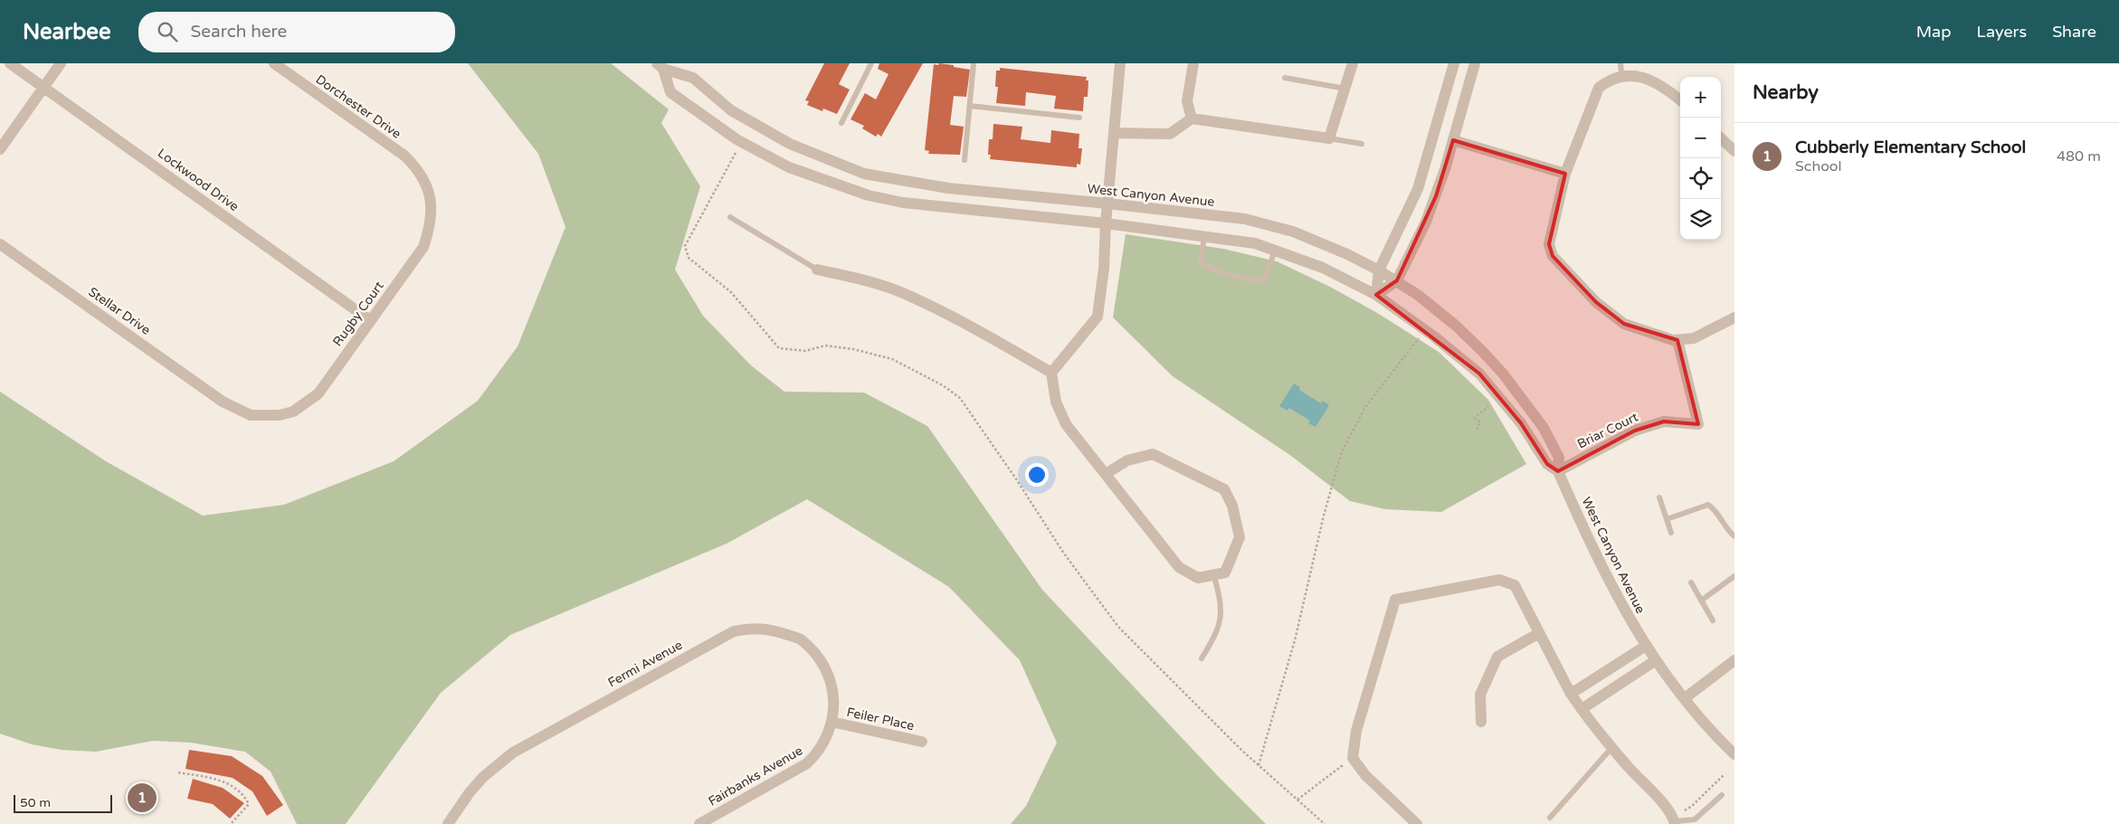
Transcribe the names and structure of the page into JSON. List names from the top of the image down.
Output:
{
  "streets": {
    "street": [
      "Dorchester Drive",
      "Lockwood Drive",
      "West Canyon Avenue",
      "Stellar Drive",
      "Rugby Court",
      "Briar Court",
      "Fermi Avenue",
      "Feiler Place",
      "Fairbanks Avenue"
    ]
  },
  "crossings": [
    ["Dorchester Drive", "Rugby Court"],
    ["Lockwood Drive", "Rugby Court"],
    ["West Canyon Avenue", "Briar Court"],
    ["Stellar Drive", "Rugby Court"],
    ["Fermi Avenue", "Feiler Place"],
    ["Fermi Avenue", "Fairbanks Avenue"],
    ["Feiler Place", "Fairbanks Avenue"]
  ],
  "scale_bar": "50 m",
  "page": {
    "header": "Nearbee",
    "search": "Search here",
    "nav": ["Map", "Layers", "Share"],
    "heading": "Nearby",
    "map_buttons": ["+", "−"],
    "list": [
      {
        "mark": "1",
        "name": "Cubberly Elementary School",
        "note": "School",
        "value": "480 m"
      }
    ],
    "pins": "1",
    "scale": "50 m"
  }
}
